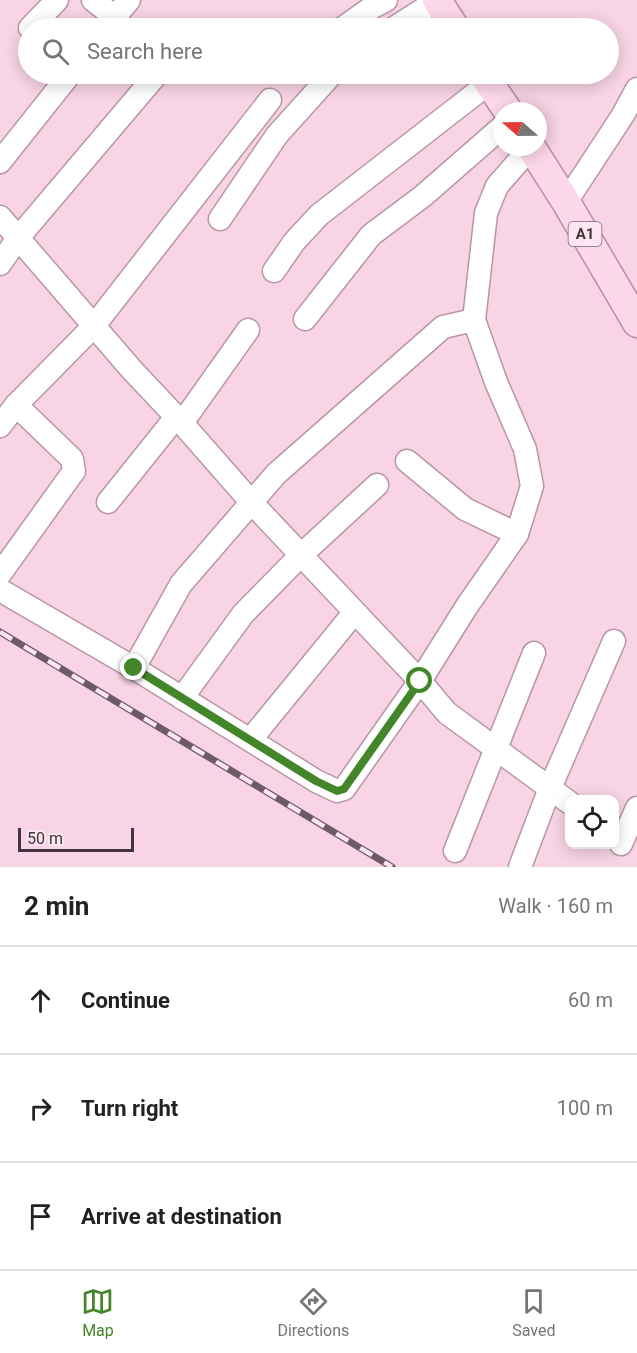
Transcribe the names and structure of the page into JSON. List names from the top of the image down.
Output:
{
  "streets": {
    "main road": ["A1"]
  },
  "scale_bar": "50 m",
  "north": "left",
  "page": {
    "search": "Search here",
    "scale": "50 m",
    "heading": ["2 min", "Walk · 160 m"],
    "list": [
      ["Continue", "60 m"],
      ["Turn right", "100 m"],
      "Arrive at destination"
    ],
    "nav": ["Map", "Directions", "Saved"]
  }
}
